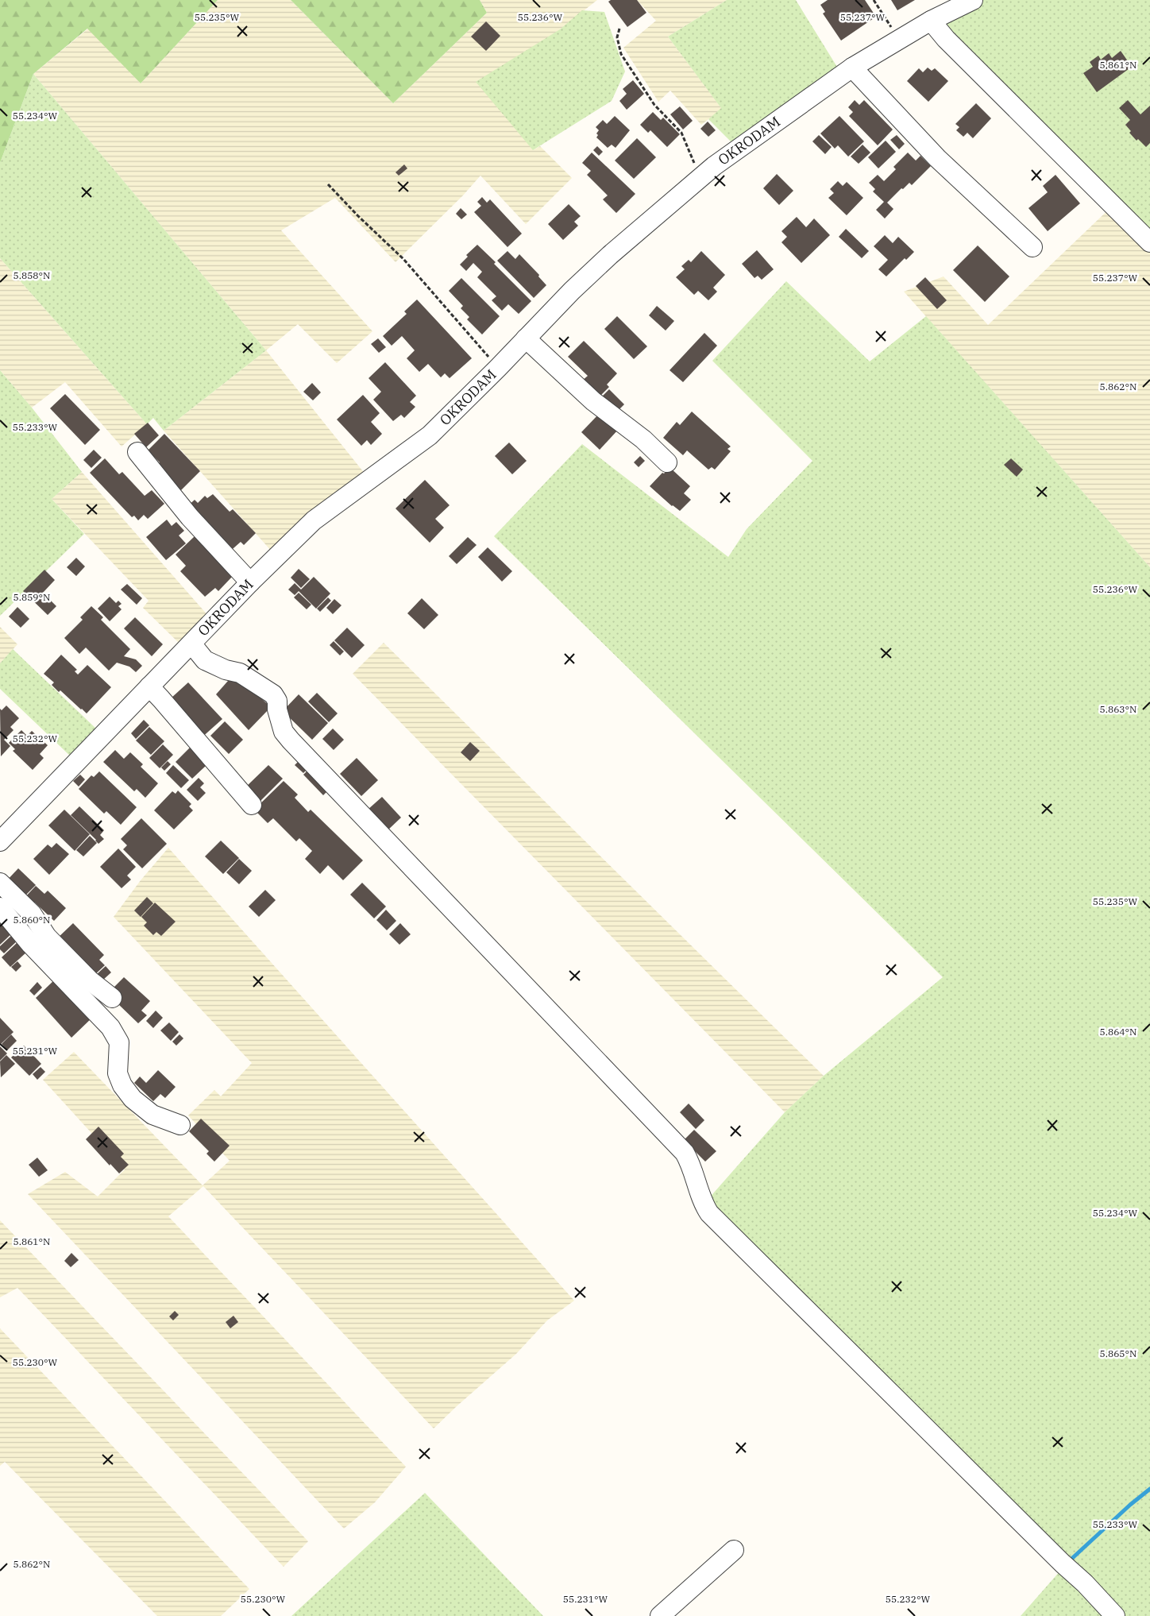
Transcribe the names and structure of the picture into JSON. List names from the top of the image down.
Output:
{
  "streets": {
    "street": ["OKRODAM"]
  },
  "coordinates": [
    "55.235°W",
    "55.236°W",
    "55.237°W",
    "5.861°N",
    "55.234°W",
    "5.858°N",
    "5.862°N",
    "55.233°W",
    "5.859°N",
    "5.863°N",
    "55.232°W",
    "5.860°N",
    "5.864°N",
    "55.231°W",
    "5.865°N",
    "55.230°W"
  ]
}
